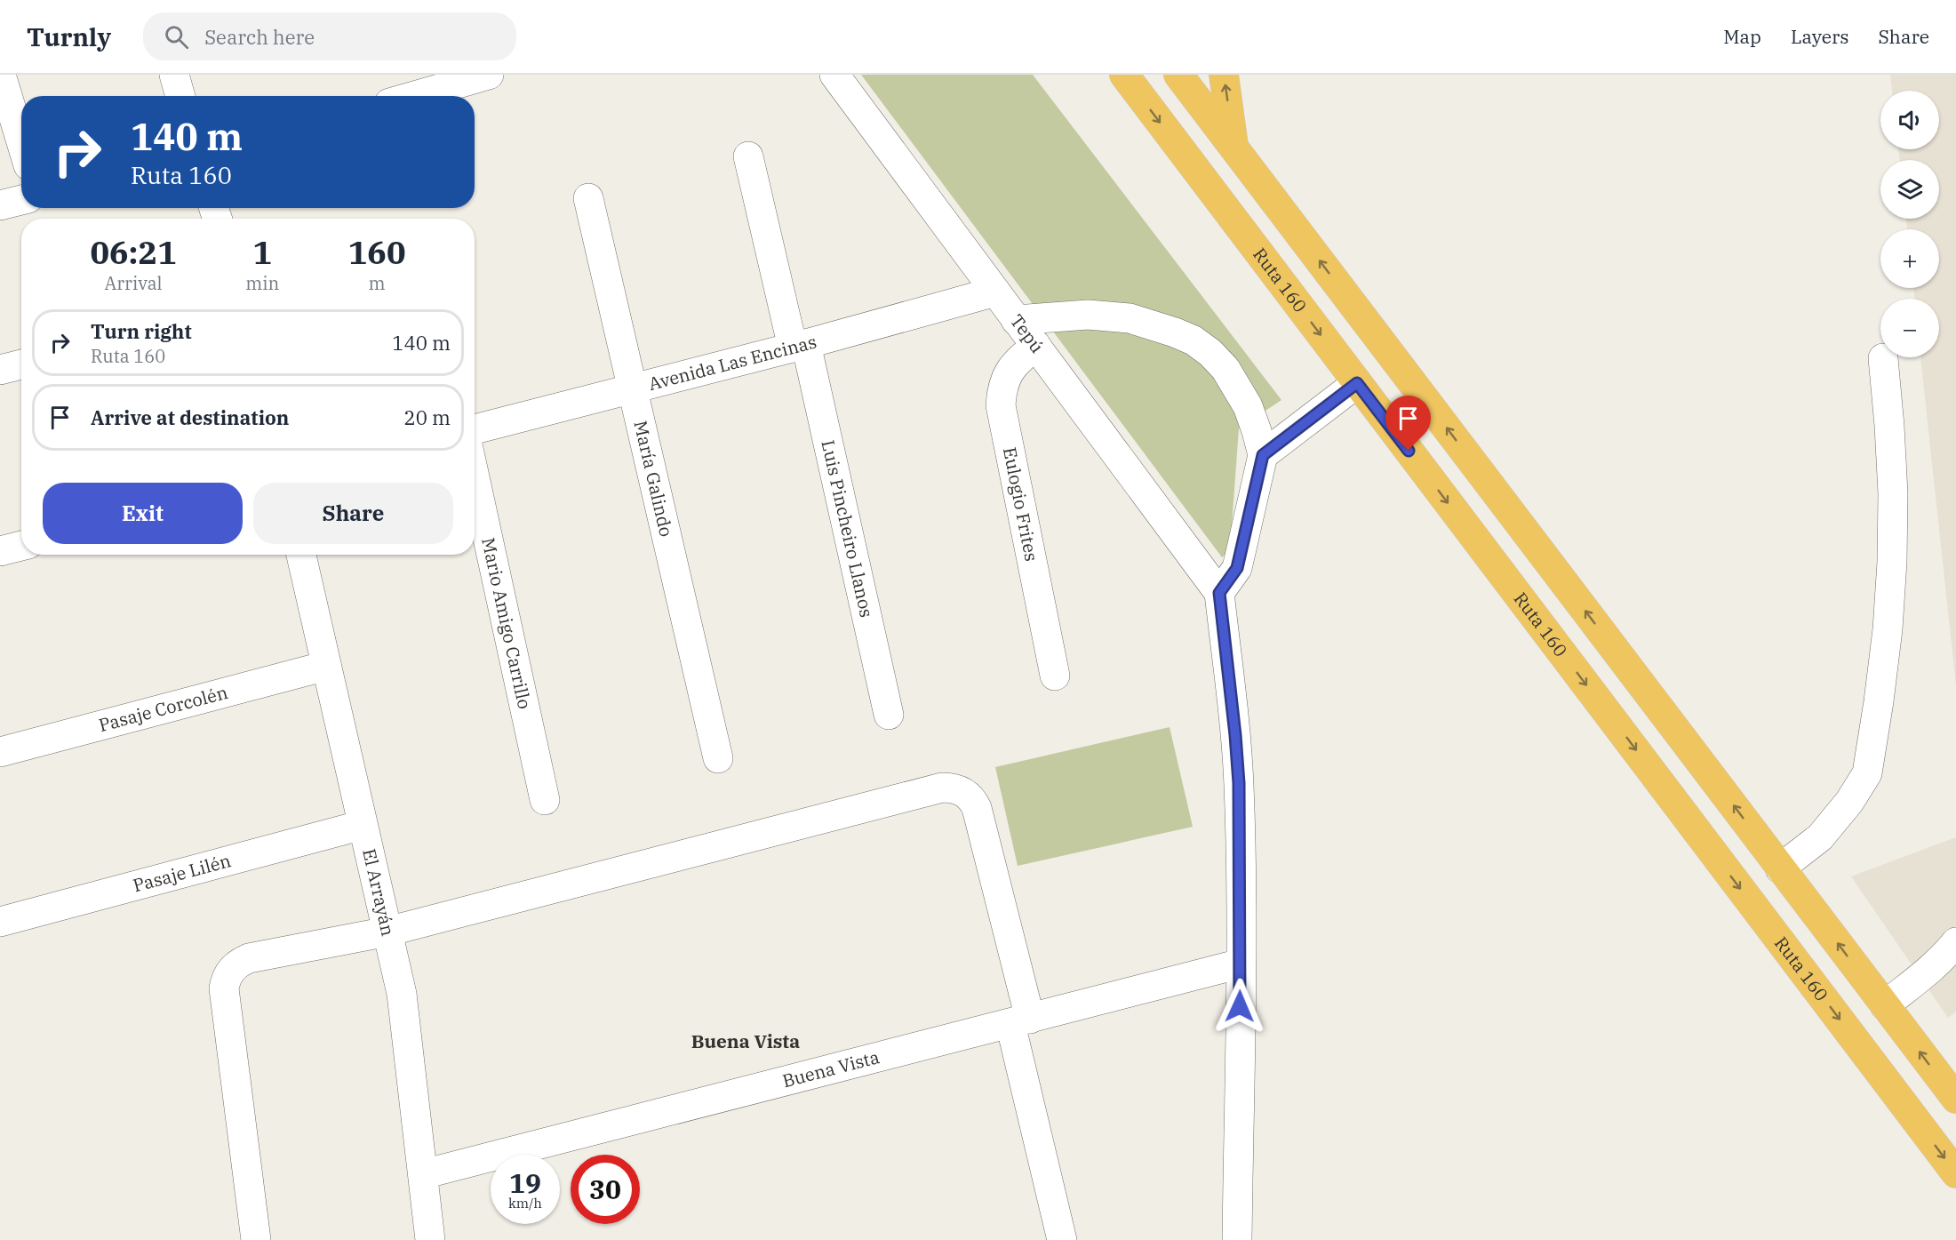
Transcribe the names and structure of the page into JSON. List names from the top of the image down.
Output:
{
  "streets": {
    "highway": ["Ruta 160"],
    "street": [
      "Tepú",
      "Avenida Las Encinas",
      "María Galindo",
      "Eulogio Frites",
      "Luis Pincheiro Llanos",
      "Mario Amigo Carrillo",
      "Pasaje Corcolén",
      "Pasaje Lilén",
      "El Arrayán",
      "Buena Vista"
    ]
  },
  "crossings": [
    ["Tepú", "Avenida Las Encinas"],
    ["Tepú", "Eulogio Frites"],
    ["Avenida Las Encinas", "María Galindo"],
    ["Avenida Las Encinas", "Luis Pincheiro Llanos"],
    ["Pasaje Corcolén", "El Arrayán"],
    ["Pasaje Lilén", "El Arrayán"],
    ["El Arrayán", "Buena Vista"]
  ],
  "districts": ["Buena Vista"],
  "page": {
    "header": "Turnly",
    "search": "Search here",
    "nav": ["Map", "Layers", "Share"],
    "map_buttons": ["+", "−"],
    "turn": ["140 m", "Ruta 160"],
    "eta": [
      "06:21",
      "Arrival",
      "1",
      "min",
      "160",
      "m"
    ],
    "list": [
      {
        "name": "Turn right",
        "note": "Ruta 160",
        "value": "140 m"
      },
      {
        "name": "Arrive at destination",
        "value": "20 m"
      }
    ],
    "buttons": ["Exit", "Share"],
    "speed": "19 km/h",
    "limit": "30"
  }
}
